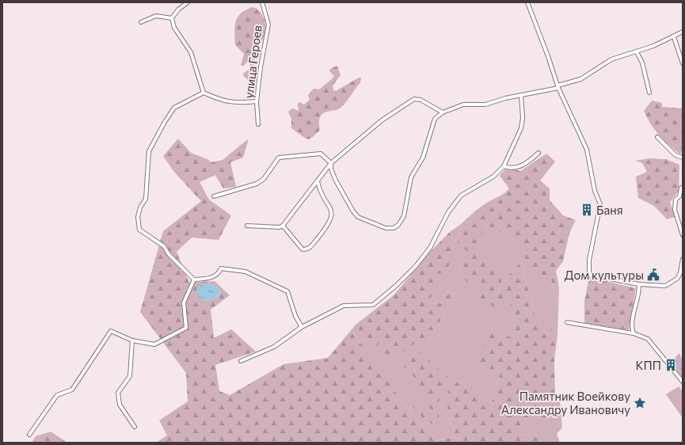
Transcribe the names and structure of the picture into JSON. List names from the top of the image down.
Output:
{
  "streets": {
    "street": ["улица Героев"]
  },
  "places": {
    "building": ["Баня", "КПП"],
    "public building": ["Дом культуры"],
    "place": ["Памятник Воейкову Александру Ивановичу"]
  }
}
